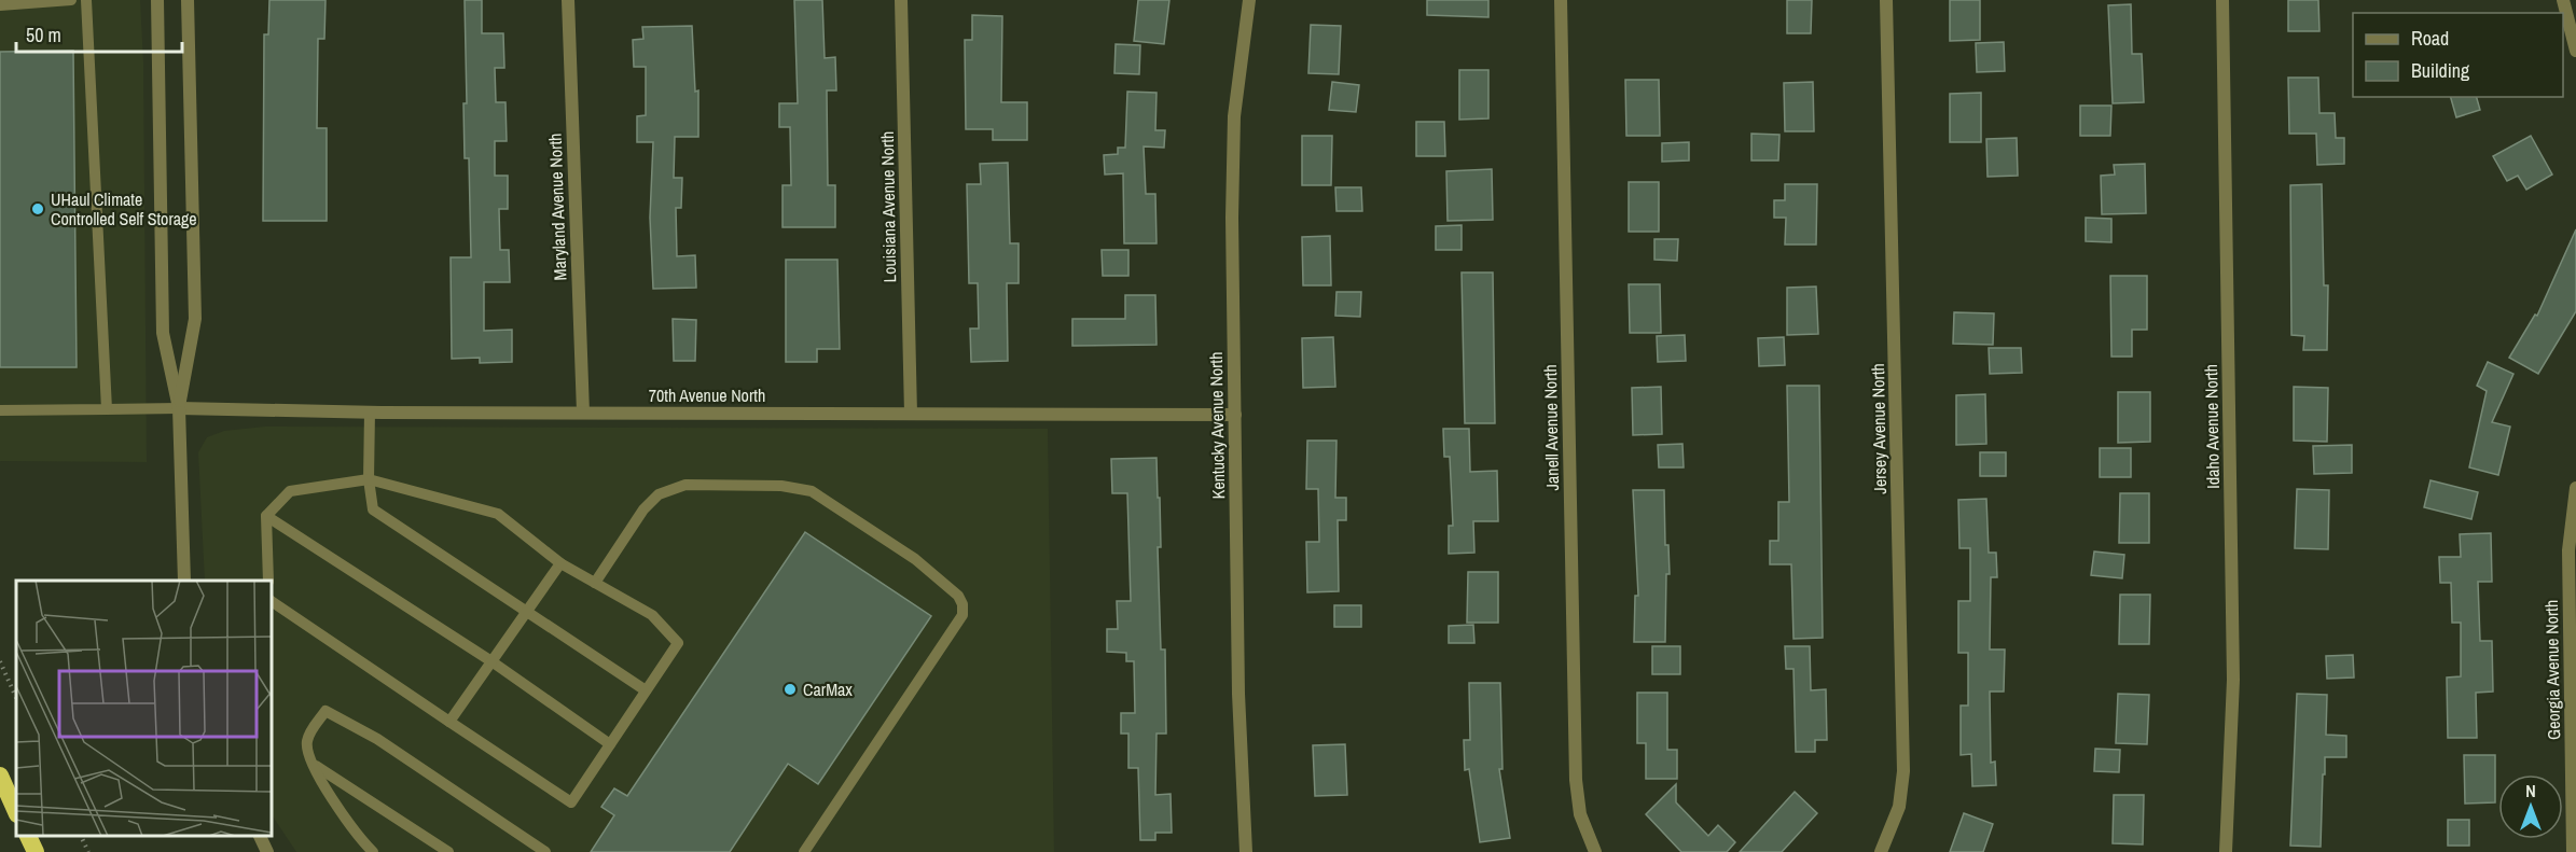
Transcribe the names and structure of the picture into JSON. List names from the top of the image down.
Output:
{
  "streets": {
    "street": [
      "Maryland Avenue North",
      "Louisiana Avenue North",
      "70th Avenue North",
      "Kentucky Avenue North",
      "Idaho Avenue North",
      "Janell Avenue North",
      "Jersey Avenue North",
      "Georgia Avenue North"
    ]
  },
  "crossings": [
    ["Maryland Avenue North", "70th Avenue North"],
    ["Louisiana Avenue North", "70th Avenue North"],
    ["70th Avenue North", "Kentucky Avenue North"]
  ],
  "places": ["UHaul Climate Controlled Self Storage", "CarMax"],
  "legend": ["Road", "Building"],
  "scale_bar": "50 m",
  "north": "top"
}
